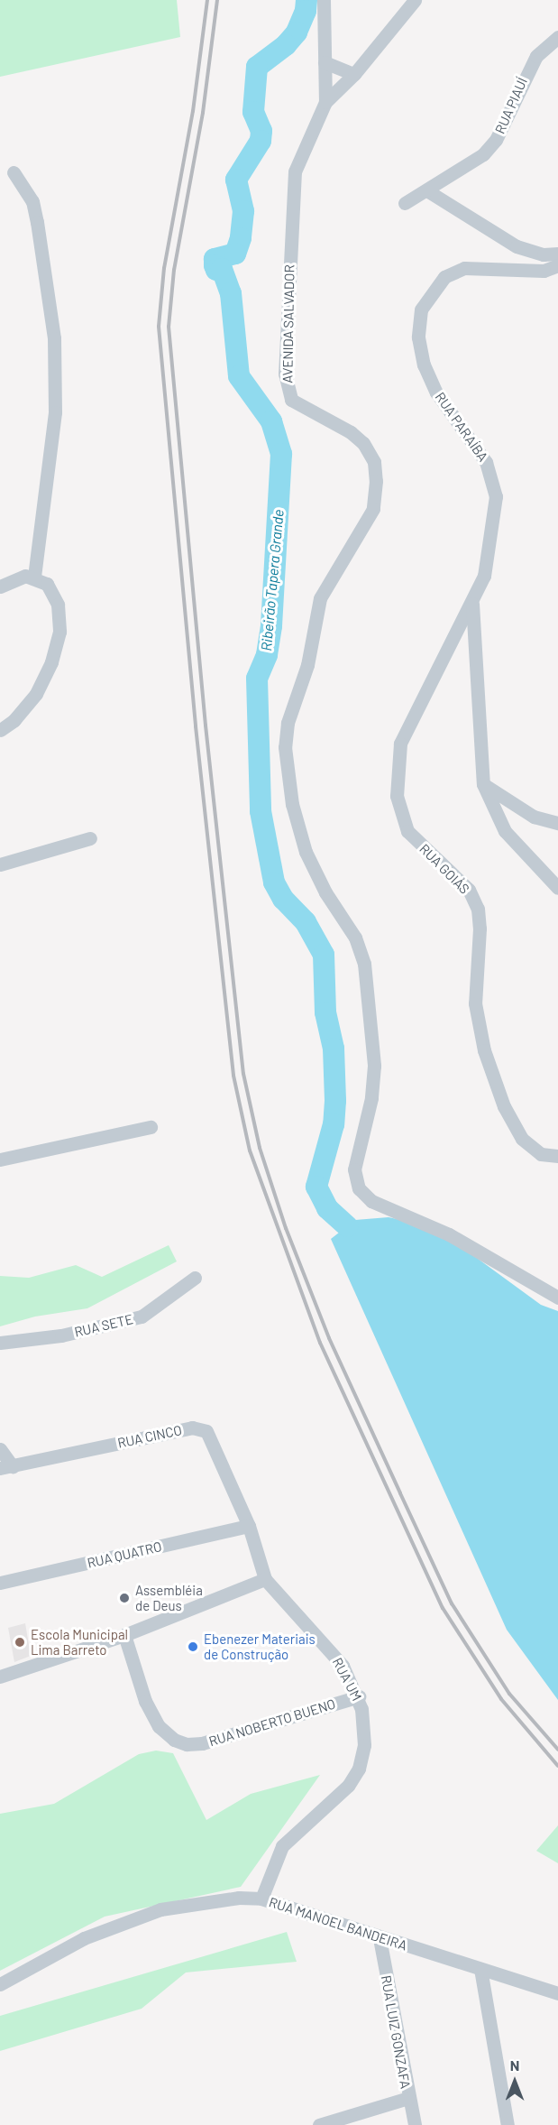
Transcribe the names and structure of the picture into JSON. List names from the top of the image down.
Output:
{
  "streets": {
    "street": [
      "RUA PIAUÍ",
      "AVENIDA SALVADOR",
      "RUA PARAÍBA",
      "RUA GOIÁS",
      "RUA SETE",
      "RUA CINCO",
      "RUA QUATRO",
      "RUA UM",
      "RUA NOBERTO BUENO",
      "RUA MANOEL BANDEIRA",
      "RUA LUIZ GONZAFA"
    ]
  },
  "crossings": [
    ["RUA PARAÍBA", "RUA GOIÁS"],
    ["RUA CINCO", "RUA QUATRO"],
    ["RUA CINCO", "RUA UM"],
    ["RUA UM", "RUA NOBERTO BUENO"],
    ["RUA UM", "RUA MANOEL BANDEIRA"],
    ["RUA MANOEL BANDEIRA", "RUA LUIZ GONZAFA"]
  ],
  "water": ["Ribeirão Tapera Grande"],
  "places": ["Assembléia de Deus", "Escola Municipal Lima Barreto", "Ebenezer Materiais de Construção"],
  "north": "top"
}
